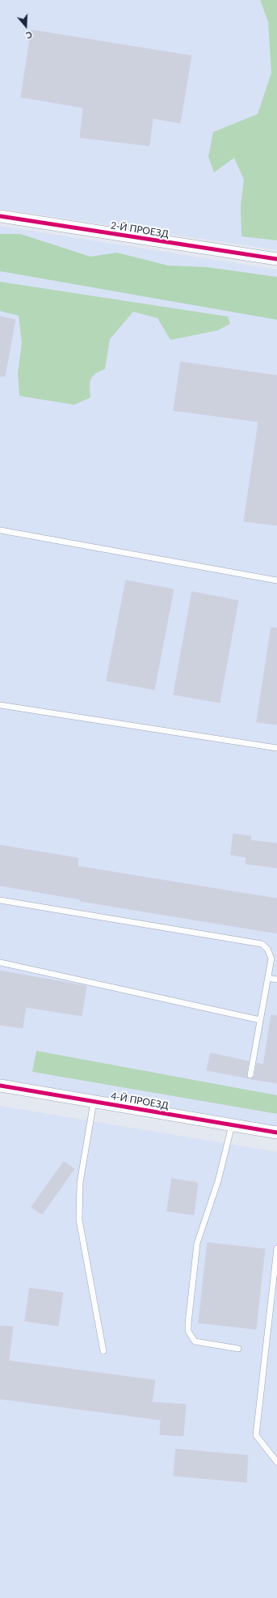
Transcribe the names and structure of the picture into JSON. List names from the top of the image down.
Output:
{
  "streets": {
    "street": ["2-Й ПРОЕЗД", "4-Й ПРОЕЗД"]
  },
  "north": "bottom"
}
